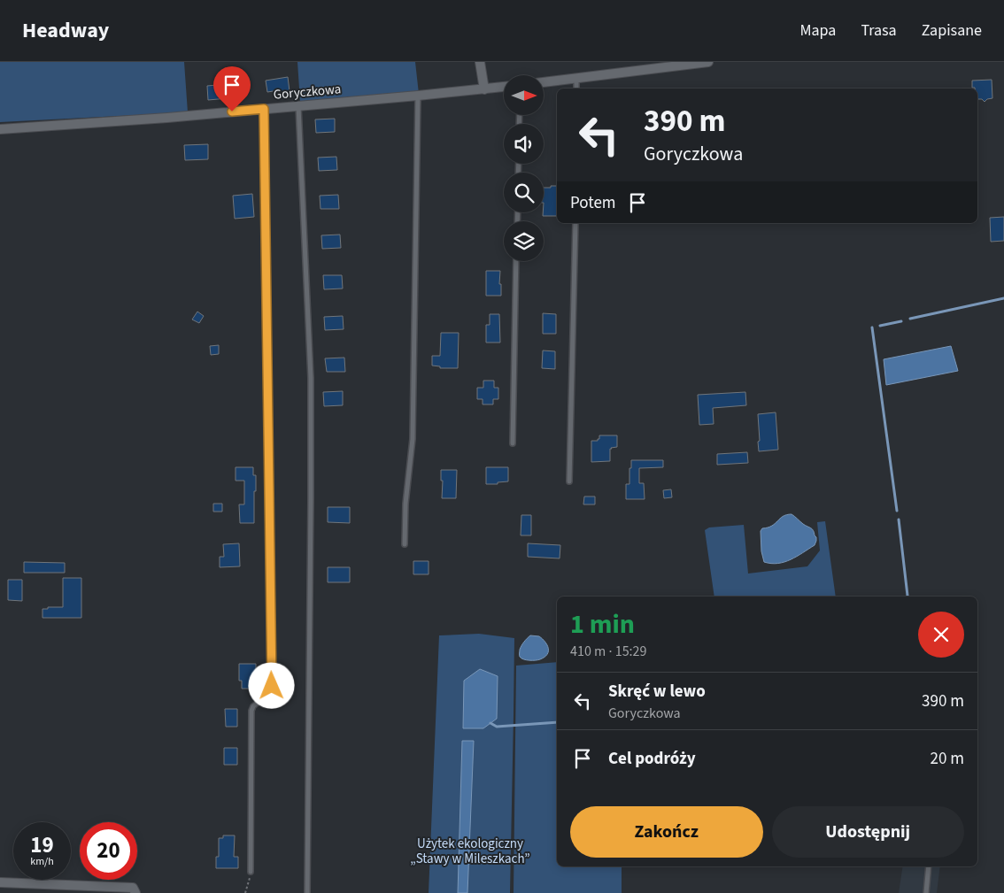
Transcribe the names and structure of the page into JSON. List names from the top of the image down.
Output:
{
  "streets": {
    "street": ["Goryczkowa"]
  },
  "parks": ["Użytek ekologiczny „Stawy w Mileszkach”"],
  "north": "right",
  "page": {
    "header": "Headway",
    "nav": ["Mapa", "Trasa", "Zapisane"],
    "turn": ["390 m", "Goryczkowa"],
    "then": "Potem",
    "heading": ["1 min", "410 m · 15:29"],
    "list": [
      {
        "name": "Skręć w lewo",
        "note": "Goryczkowa",
        "value": "390 m"
      },
      {
        "name": "Cel podróży",
        "value": "20 m"
      }
    ],
    "buttons": ["Zakończ", "Udostępnij"],
    "speed": "19 km/h",
    "limit": "20"
  }
}
